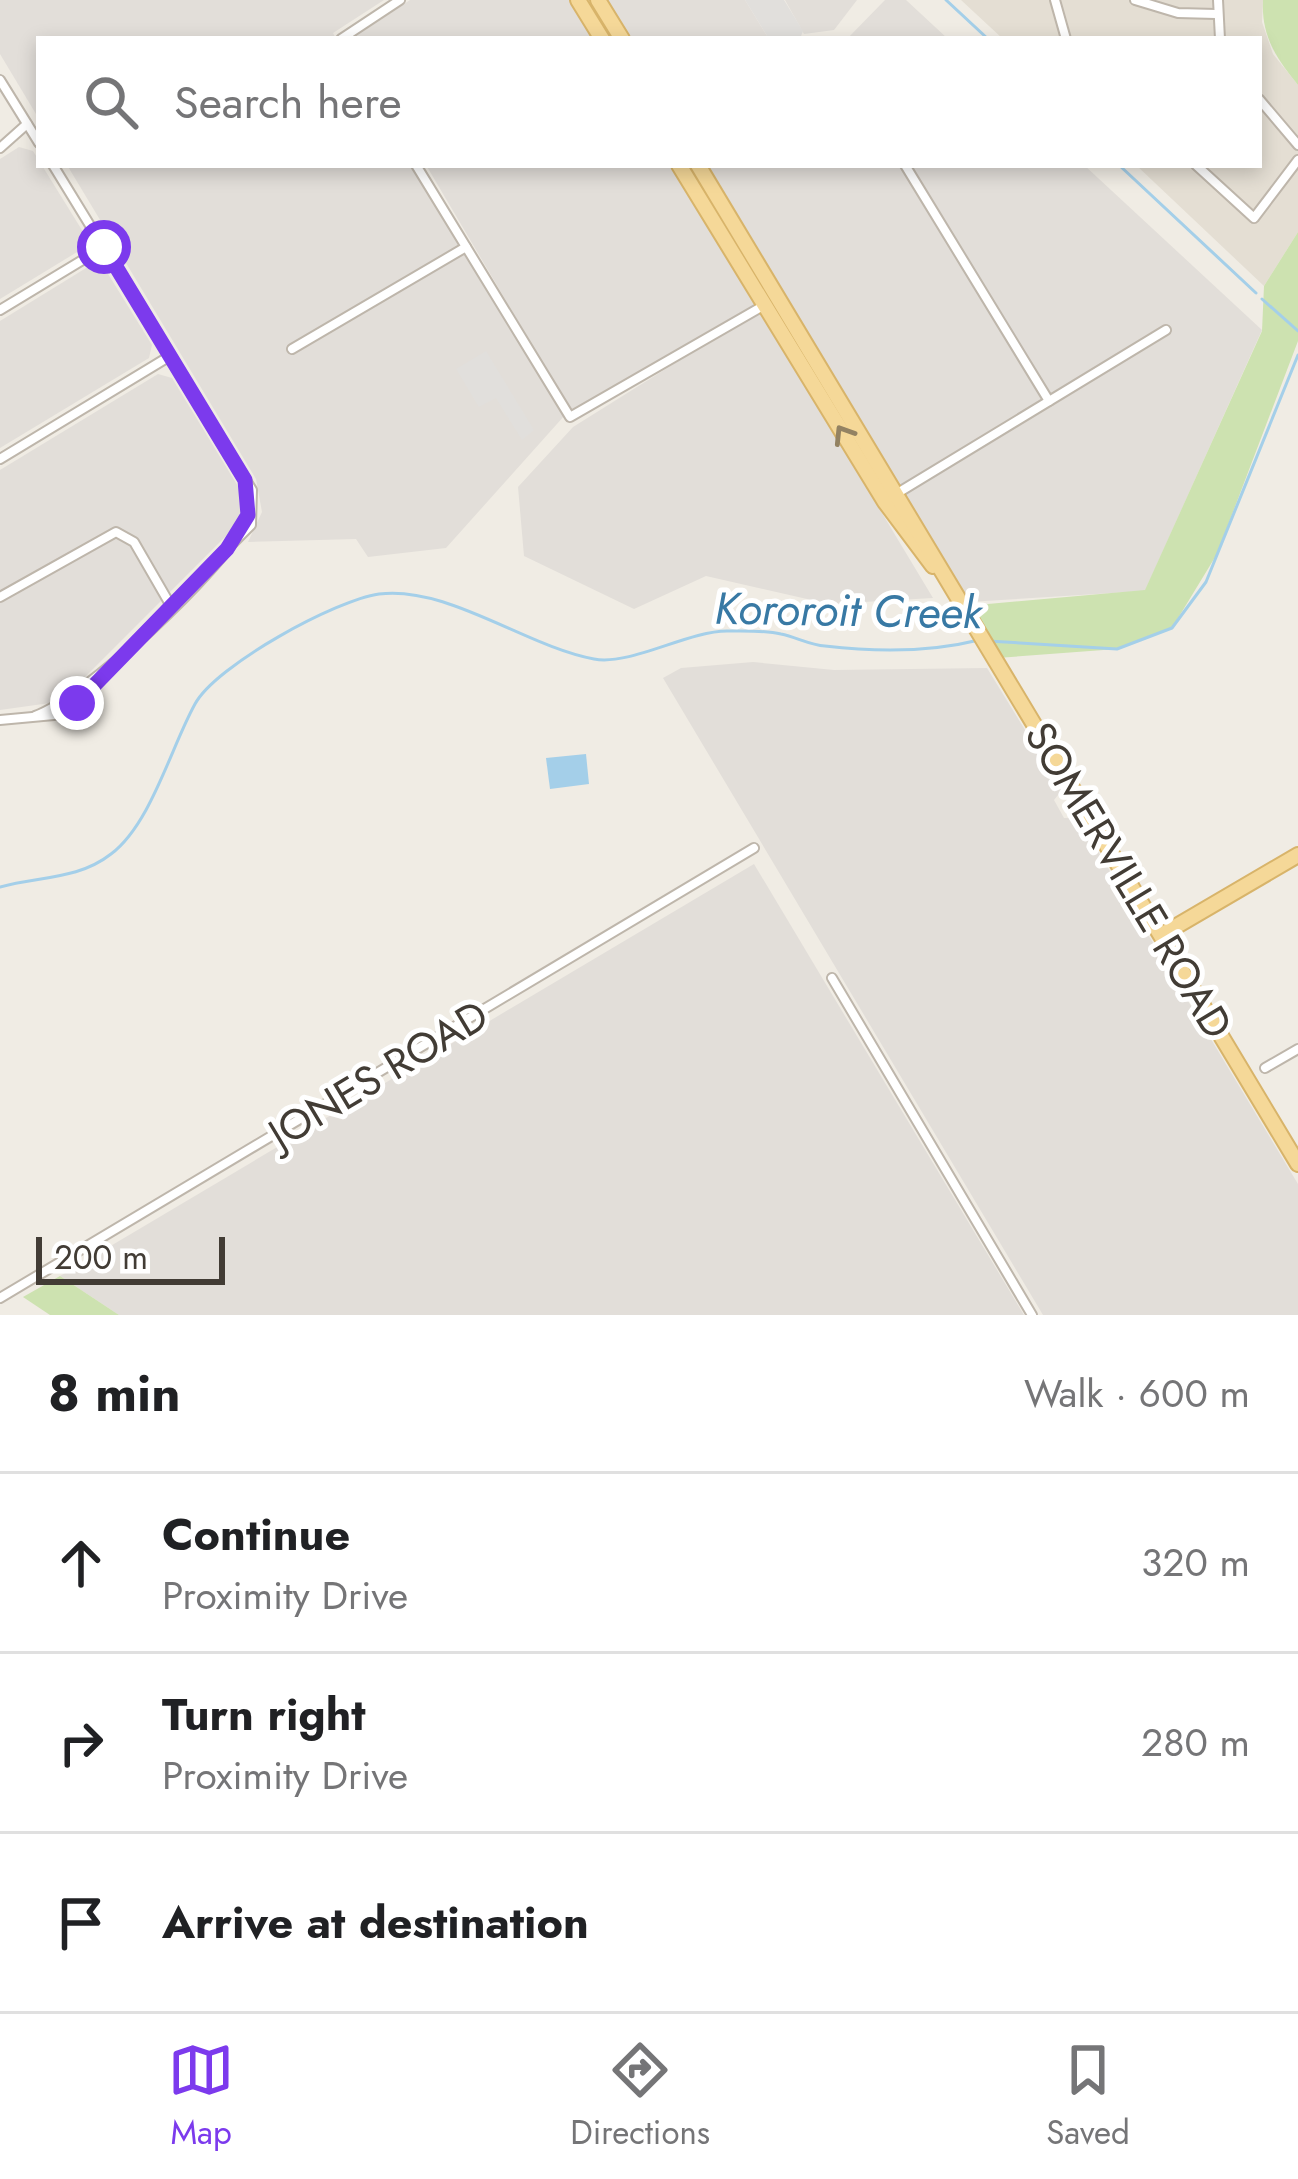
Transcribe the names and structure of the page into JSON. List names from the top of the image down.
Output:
{
  "streets": {
    "main road": ["SOMERVILLE ROAD"],
    "street": ["JONES ROAD"]
  },
  "water": ["Kororoit Creek"],
  "scale_bar": "200 m",
  "page": {
    "search": "Search here",
    "scale": "200 m",
    "heading": ["8 min", "Walk · 600 m"],
    "list": [
      ["Continue", "Proximity Drive", "320 m"],
      ["Turn right", "Proximity Drive", "280 m"],
      "Arrive at destination"
    ],
    "nav": ["Map", "Directions", "Saved"]
  }
}
